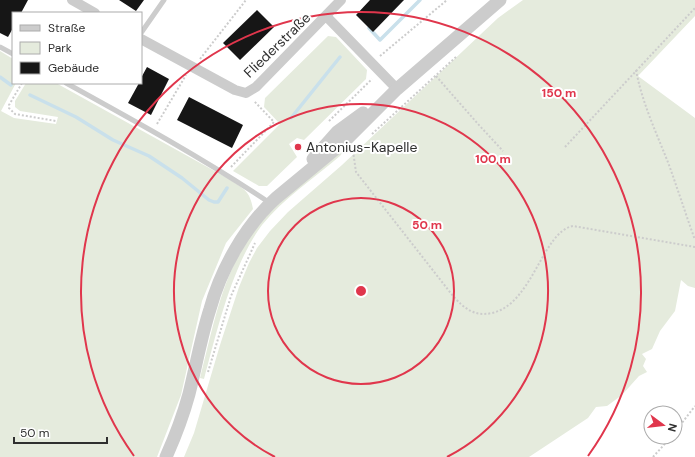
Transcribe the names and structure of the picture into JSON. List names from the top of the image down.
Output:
{
  "streets": {
    "street": ["Fliederstraße"]
  },
  "places": ["Antonius-Kapelle"],
  "legend": ["Straße", "Park", "Gebäude"],
  "scale_bar": "50 m",
  "north": "right",
  "rings": ["150 m", "100 m", "50 m"]
}
